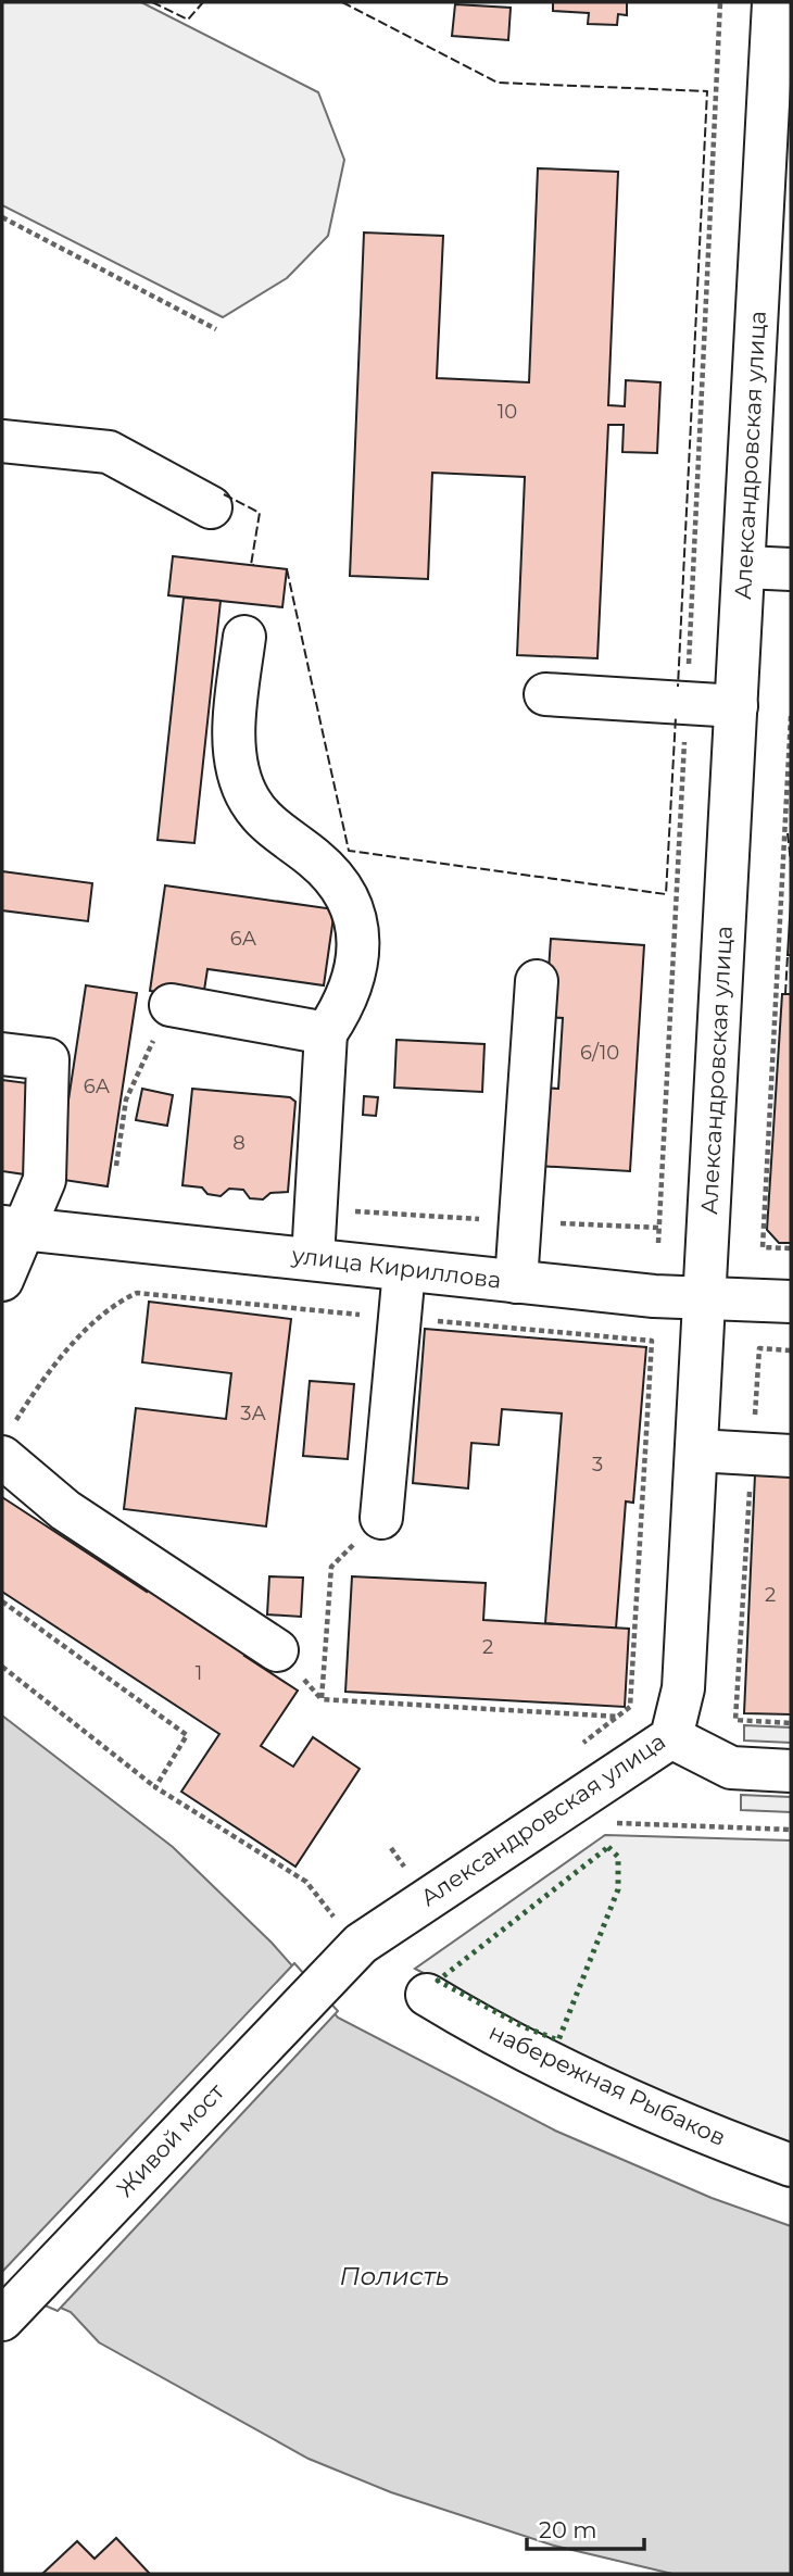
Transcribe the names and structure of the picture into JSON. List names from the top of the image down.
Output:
{
  "streets": {
    "street": [
      "Александровская улица",
      "улица Кириллова",
      "набережная Рыбаков",
      "Живой мост"
    ]
  },
  "crossings": [
    ["Александровская улица", "улица Кириллова"],
    ["Александровская улица", "Живой мост"]
  ],
  "water": ["Полисть"],
  "house_numbers": [
    "10",
    "6А",
    "6/10",
    "6А",
    "8",
    "3А",
    "3",
    "2",
    "2",
    "1"
  ],
  "scale_bar": "20 m"
}
